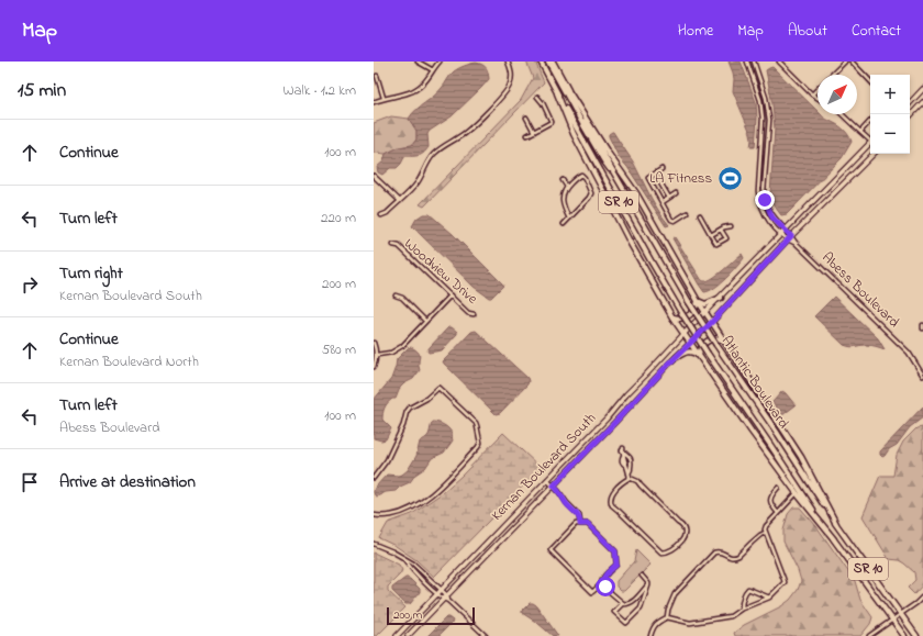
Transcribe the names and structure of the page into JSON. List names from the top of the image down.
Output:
{
  "streets": {
    "highway": ["SR 10", "Atlantic Boulevard"],
    "main road": ["Kernan Boulevard South"],
    "street": ["Woodview Drive", "Abess Boulevard"]
  },
  "crossings": [
    ["Abess Boulevard", "Kernan Boulevard South"]
  ],
  "places": {
    "sports": ["LA Fitness"]
  },
  "scale_bar": "200 m",
  "north": "top right",
  "page": {
    "header": "Map",
    "nav": [
      "Home",
      "Map",
      "About",
      "Contact"
    ],
    "heading": ["15 min", "Walk · 1.2 km"],
    "map_buttons": ["+", "−"],
    "list": [
      ["Continue", "100 m"],
      ["Turn left", "220 m"],
      ["Turn right", "Kernan Boulevard South", "200 m"],
      ["Continue", "Kernan Boulevard North", "580 m"],
      ["Turn left", "Abess Boulevard", "100 m"],
      "Arrive at destination"
    ],
    "scale": "200 m"
  }
}
